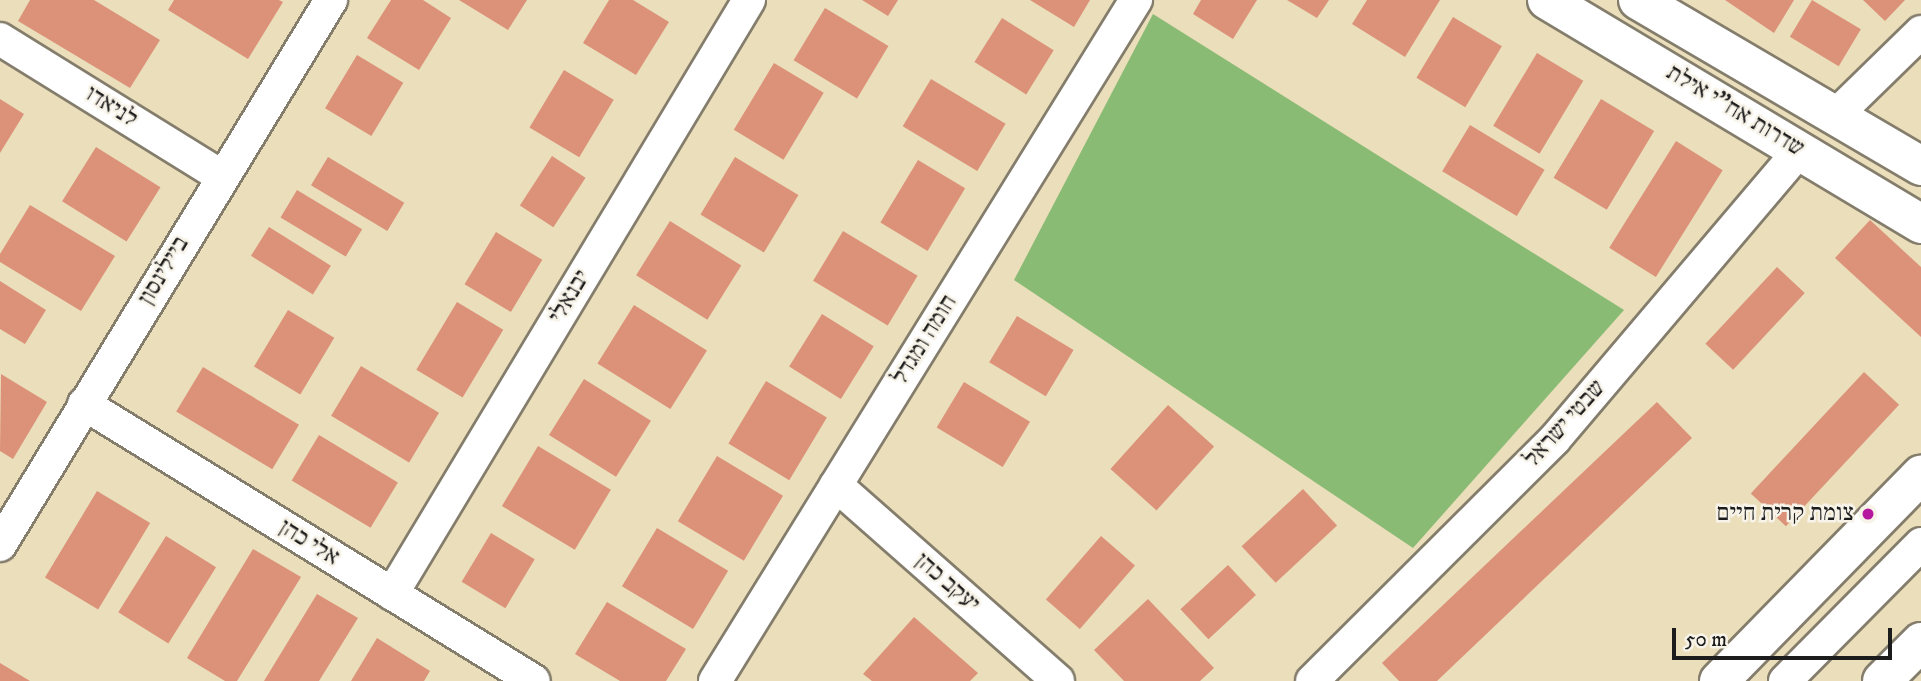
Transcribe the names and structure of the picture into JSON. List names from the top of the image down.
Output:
{
  "streets": {
    "main road": ["שדרות אח\"י אילת"],
    "street": [
      "לניאדו",
      "ביילינסון",
      "יבנאלי",
      "חומה ומגדל",
      "שבטי ישראל",
      "אלי כהן",
      "יעקב כהן"
    ]
  },
  "crossings": [
    ["לניאדו", "ביילינסון"],
    ["שדרות אח\"י אילת", "שבטי ישראל"],
    ["ביילינסון", "אלי כהן"],
    ["יבנאלי", "אלי כהן"],
    ["חומה ומגדל", "יעקב כהן"]
  ],
  "places": ["צומת קרית חיים"],
  "scale_bar": "50 m"
}
